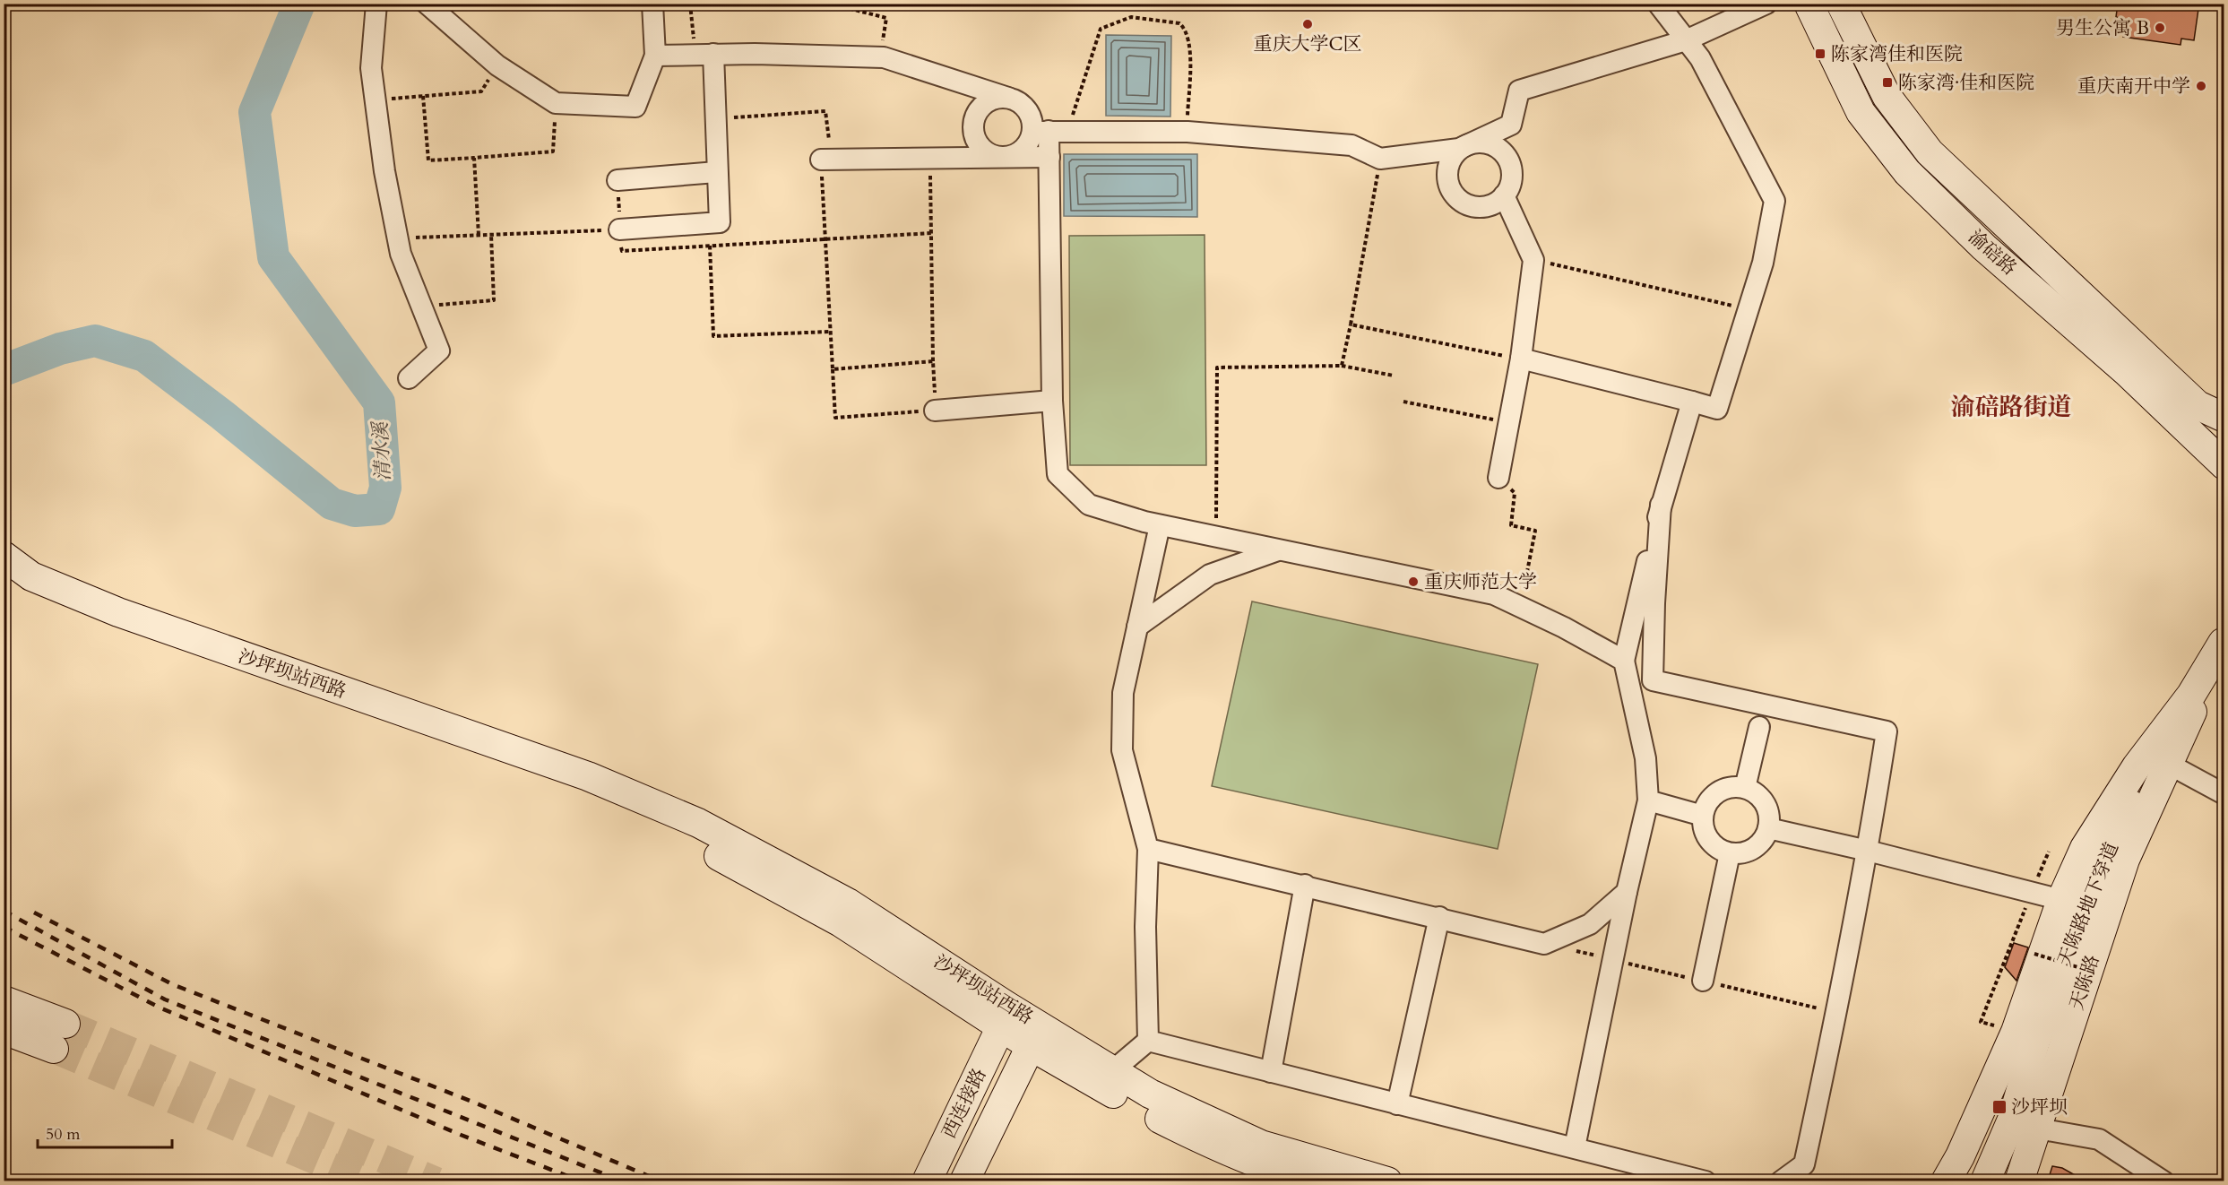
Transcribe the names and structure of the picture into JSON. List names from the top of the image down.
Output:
{
  "streets": {
    "main road": [
      "渝碚路",
      "沙坪坝站西路",
      "天陈路地下穿道",
      "天陈路",
      "西连接路"
    ]
  },
  "crossings": [
    ["沙坪坝站西路", "西连接路"],
    ["天陈路地下穿道", "天陈路"]
  ],
  "districts": ["渝碚路街道"],
  "water": ["清水溪"],
  "places": {
    "other": [
      "重庆大学C区",
      "男生公寓 B",
      "重庆南开中学",
      "重庆师范大学"
    ],
    "transit": ["陈家湾佳和医院", "陈家湾·佳和医院", "沙坪坝"]
  },
  "scale_bar": "50 m"
}
